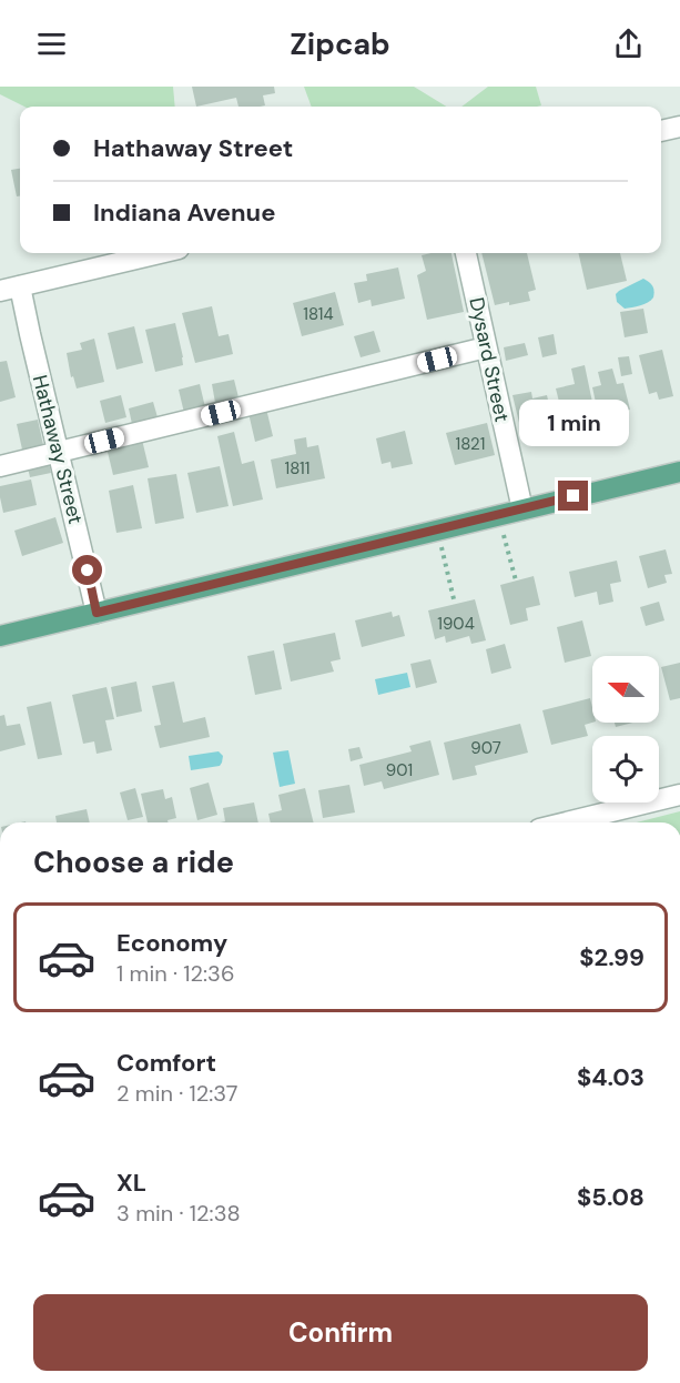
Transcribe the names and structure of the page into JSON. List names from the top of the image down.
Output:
{
  "streets": {
    "street": ["Dysard Street", "Hathaway Street"]
  },
  "house_numbers": [
    "1814",
    "1821",
    "1811",
    "1904",
    "907",
    "901"
  ],
  "north": "left",
  "page": {
    "header": "Zipcab",
    "banner": ["Hathaway Street", "Indiana Avenue"],
    "bubble": "1 min",
    "heading": "Choose a ride",
    "list": [
      {
        "name": "Economy",
        "note": "1 min · 12:36",
        "value": "$2.99"
      },
      {
        "name": "Comfort",
        "note": "2 min · 12:37",
        "value": "$4.03"
      },
      {
        "name": "XL",
        "note": "3 min · 12:38",
        "value": "$5.08"
      }
    ],
    "buttons": "Confirm"
  }
}
